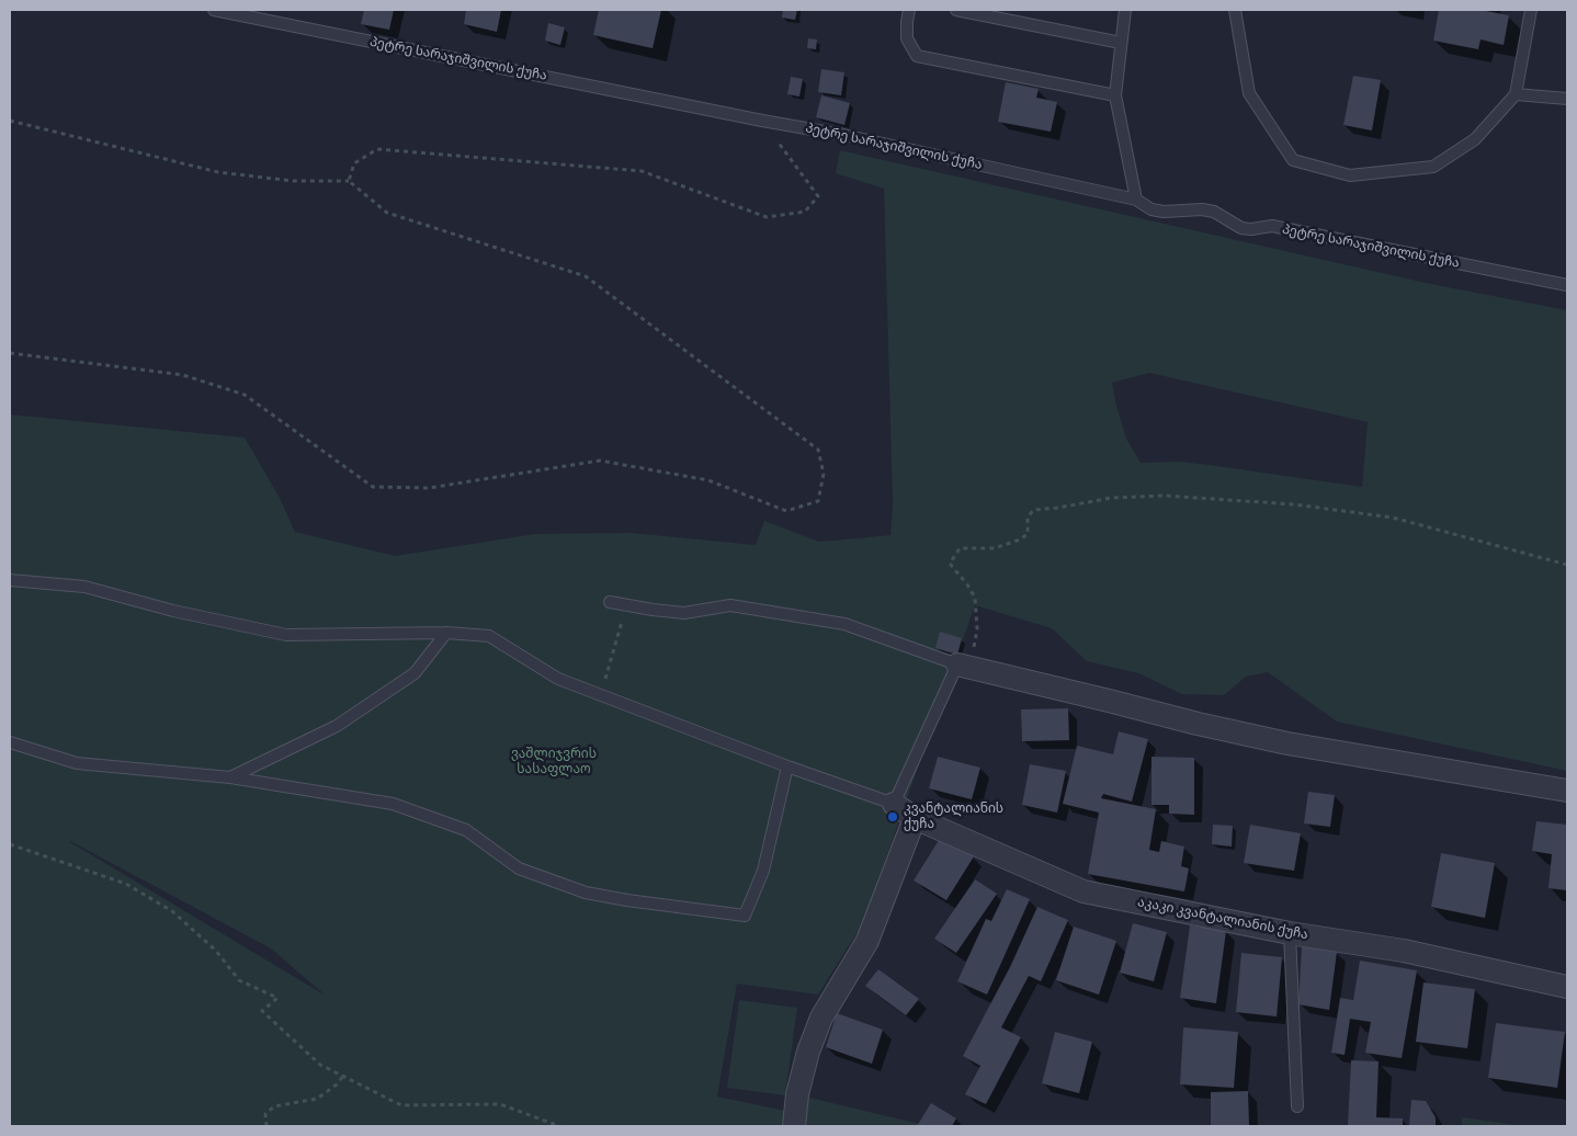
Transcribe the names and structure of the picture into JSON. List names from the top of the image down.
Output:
{
  "streets": {
    "street": ["აკაკი კვანტალიანის ქუჩა"],
    "lane": ["პეტრე სარაჯიშვილის ქუჩა"]
  },
  "parks": ["ვაშლიჯვრის სასაფლაო"],
  "places": ["კვანტალიანის ქუჩა"]
}
